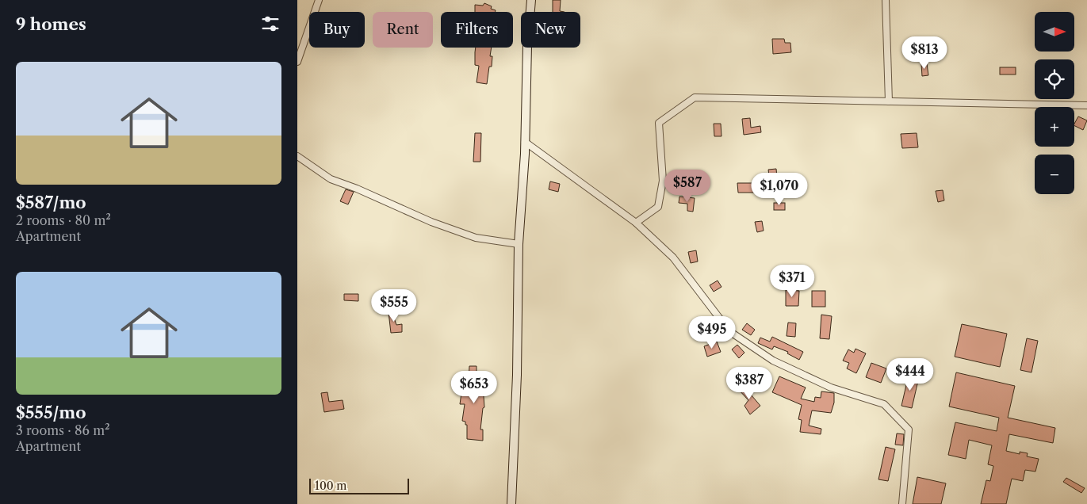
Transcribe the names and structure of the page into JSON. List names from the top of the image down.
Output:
{
  "scale_bar": "100 m",
  "north": "right",
  "page": {
    "heading": "9 homes",
    "map_buttons": ["+", "−"],
    "chip": [
      "Buy",
      "Rent",
      "Filters",
      "New"
    ],
    "price": [
      "$813",
      "$587",
      "$1,070",
      "$371",
      "$555",
      "$495",
      "$444",
      "$387",
      "$653"
    ],
    "list": [
      {
        "name": "$587/mo",
        "note": "2 rooms · 80 m² · Apartment"
      },
      {
        "name": "$555/mo",
        "note": "3 rooms · 86 m² · Apartment"
      }
    ],
    "scale": "100 m"
  }
}
